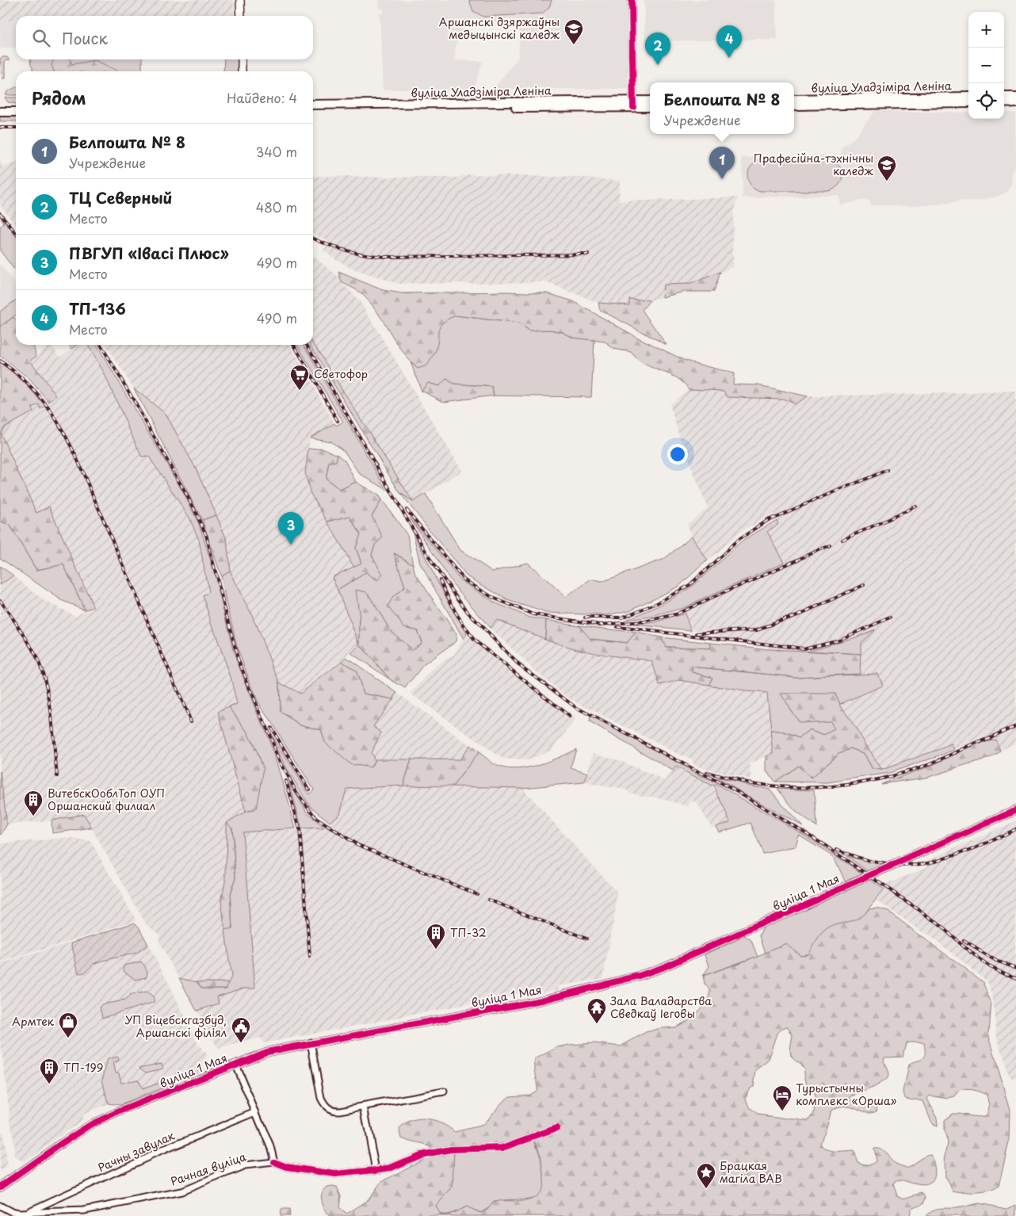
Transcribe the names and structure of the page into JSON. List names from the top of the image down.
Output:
{
  "streets": {
    "main road": ["вуліца Уладзіміра Леніна"],
    "street": ["вуліца 1 Мая", "Рачны завулак", "Рачная вуліца"]
  },
  "crossings": [
    ["Рачны завулак", "Рачная вуліца"]
  ],
  "places": {
    "school or university": ["Аршанскі дзяржаўны медыцынскі каледж", "Прафесійна-тэхнічны каледж"],
    "supermarket": ["Светофор"],
    "building": ["ВитебскОоблТоп ОУП Оршанский филиал", "ТП-32", "ТП-199"],
    "temple": ["Зала Валадарства Сведкаў Іеговы"],
    "shop": ["Армтек"],
    "public building": ["УП Віцебскгазбуд, Аршанскі філіял"],
    "hotel": ["Турыстычны комплекс «Орша»"],
    "place": ["Брацкая магіла ВАВ"]
  },
  "page": {
    "map_buttons": ["+", "−"],
    "search": "Поиск",
    "pins": [
      "4",
      "2",
      "1",
      "3"
    ],
    "heading": ["Рядом", "Найдено: 4"],
    "popup": ["Белпошта № 8", "Учреждение"],
    "list": [
      {
        "mark": "1",
        "name": "Белпошта № 8",
        "note": "Учреждение",
        "value": "340 m"
      },
      {
        "mark": "2",
        "name": "ТЦ Северный",
        "note": "Место",
        "value": "480 m"
      },
      {
        "mark": "3",
        "name": "ПВГУП «Івасі Плюс»",
        "note": "Место",
        "value": "490 m"
      },
      {
        "mark": "4",
        "name": "ТП-136",
        "note": "Место",
        "value": "490 m"
      }
    ]
  }
}
